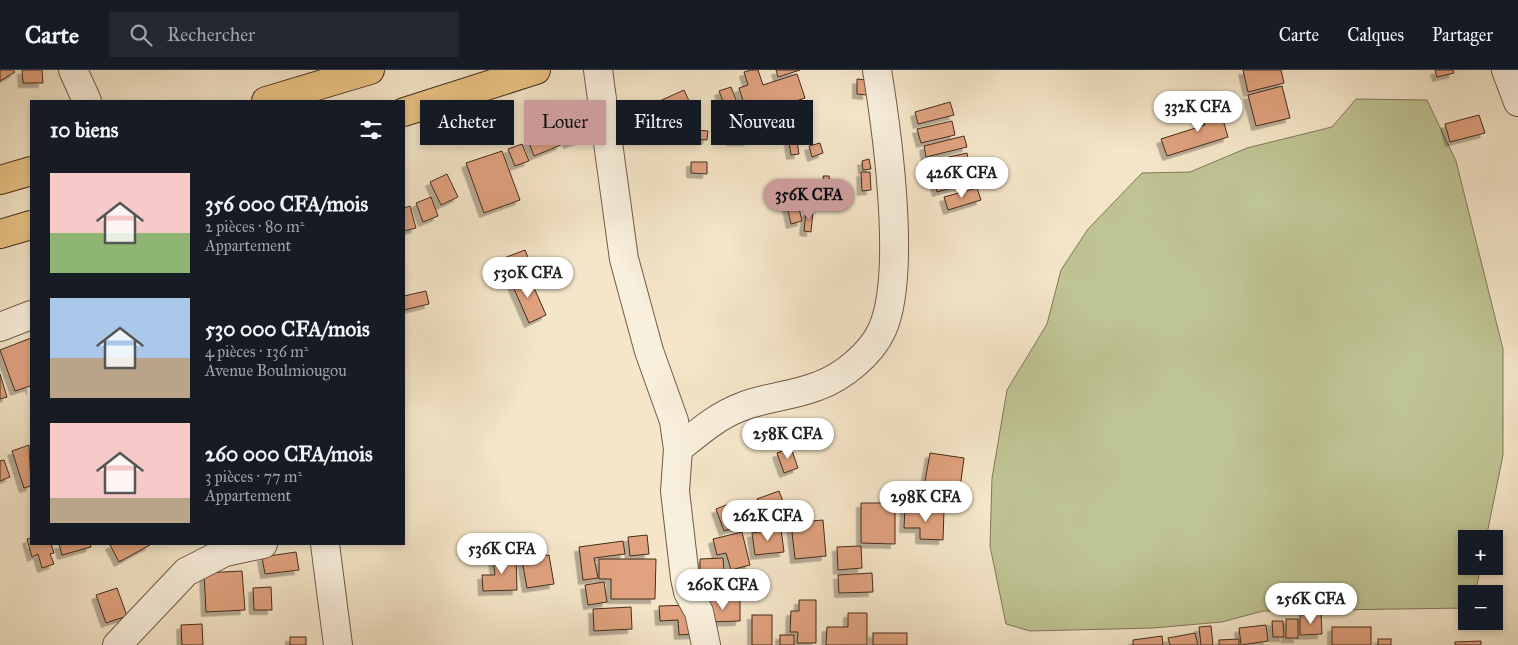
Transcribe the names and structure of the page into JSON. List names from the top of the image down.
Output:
{
  "page": {
    "header": "Carte",
    "search": "Rechercher",
    "nav": ["Carte", "Calques", "Partager"],
    "price": [
      "332K CFA",
      "426K CFA",
      "356K CFA",
      "530K CFA",
      "258K CFA",
      "298K CFA",
      "262K CFA",
      "536K CFA",
      "260K CFA",
      "256K CFA"
    ],
    "chip": [
      "Acheter",
      "Louer",
      "Filtres",
      "Nouveau"
    ],
    "heading": "10 biens",
    "list": [
      {
        "name": "356 000 CFA/mois",
        "note": "2 pièces · 80 m² · Appartement"
      },
      {
        "name": "530 000 CFA/mois",
        "note": "4 pièces · 136 m² · Avenue Boulmiougou"
      },
      {
        "name": "260 000 CFA/mois",
        "note": "3 pièces · 77 m² · Appartement"
      }
    ],
    "map_buttons": ["+", "−"]
  }
}
